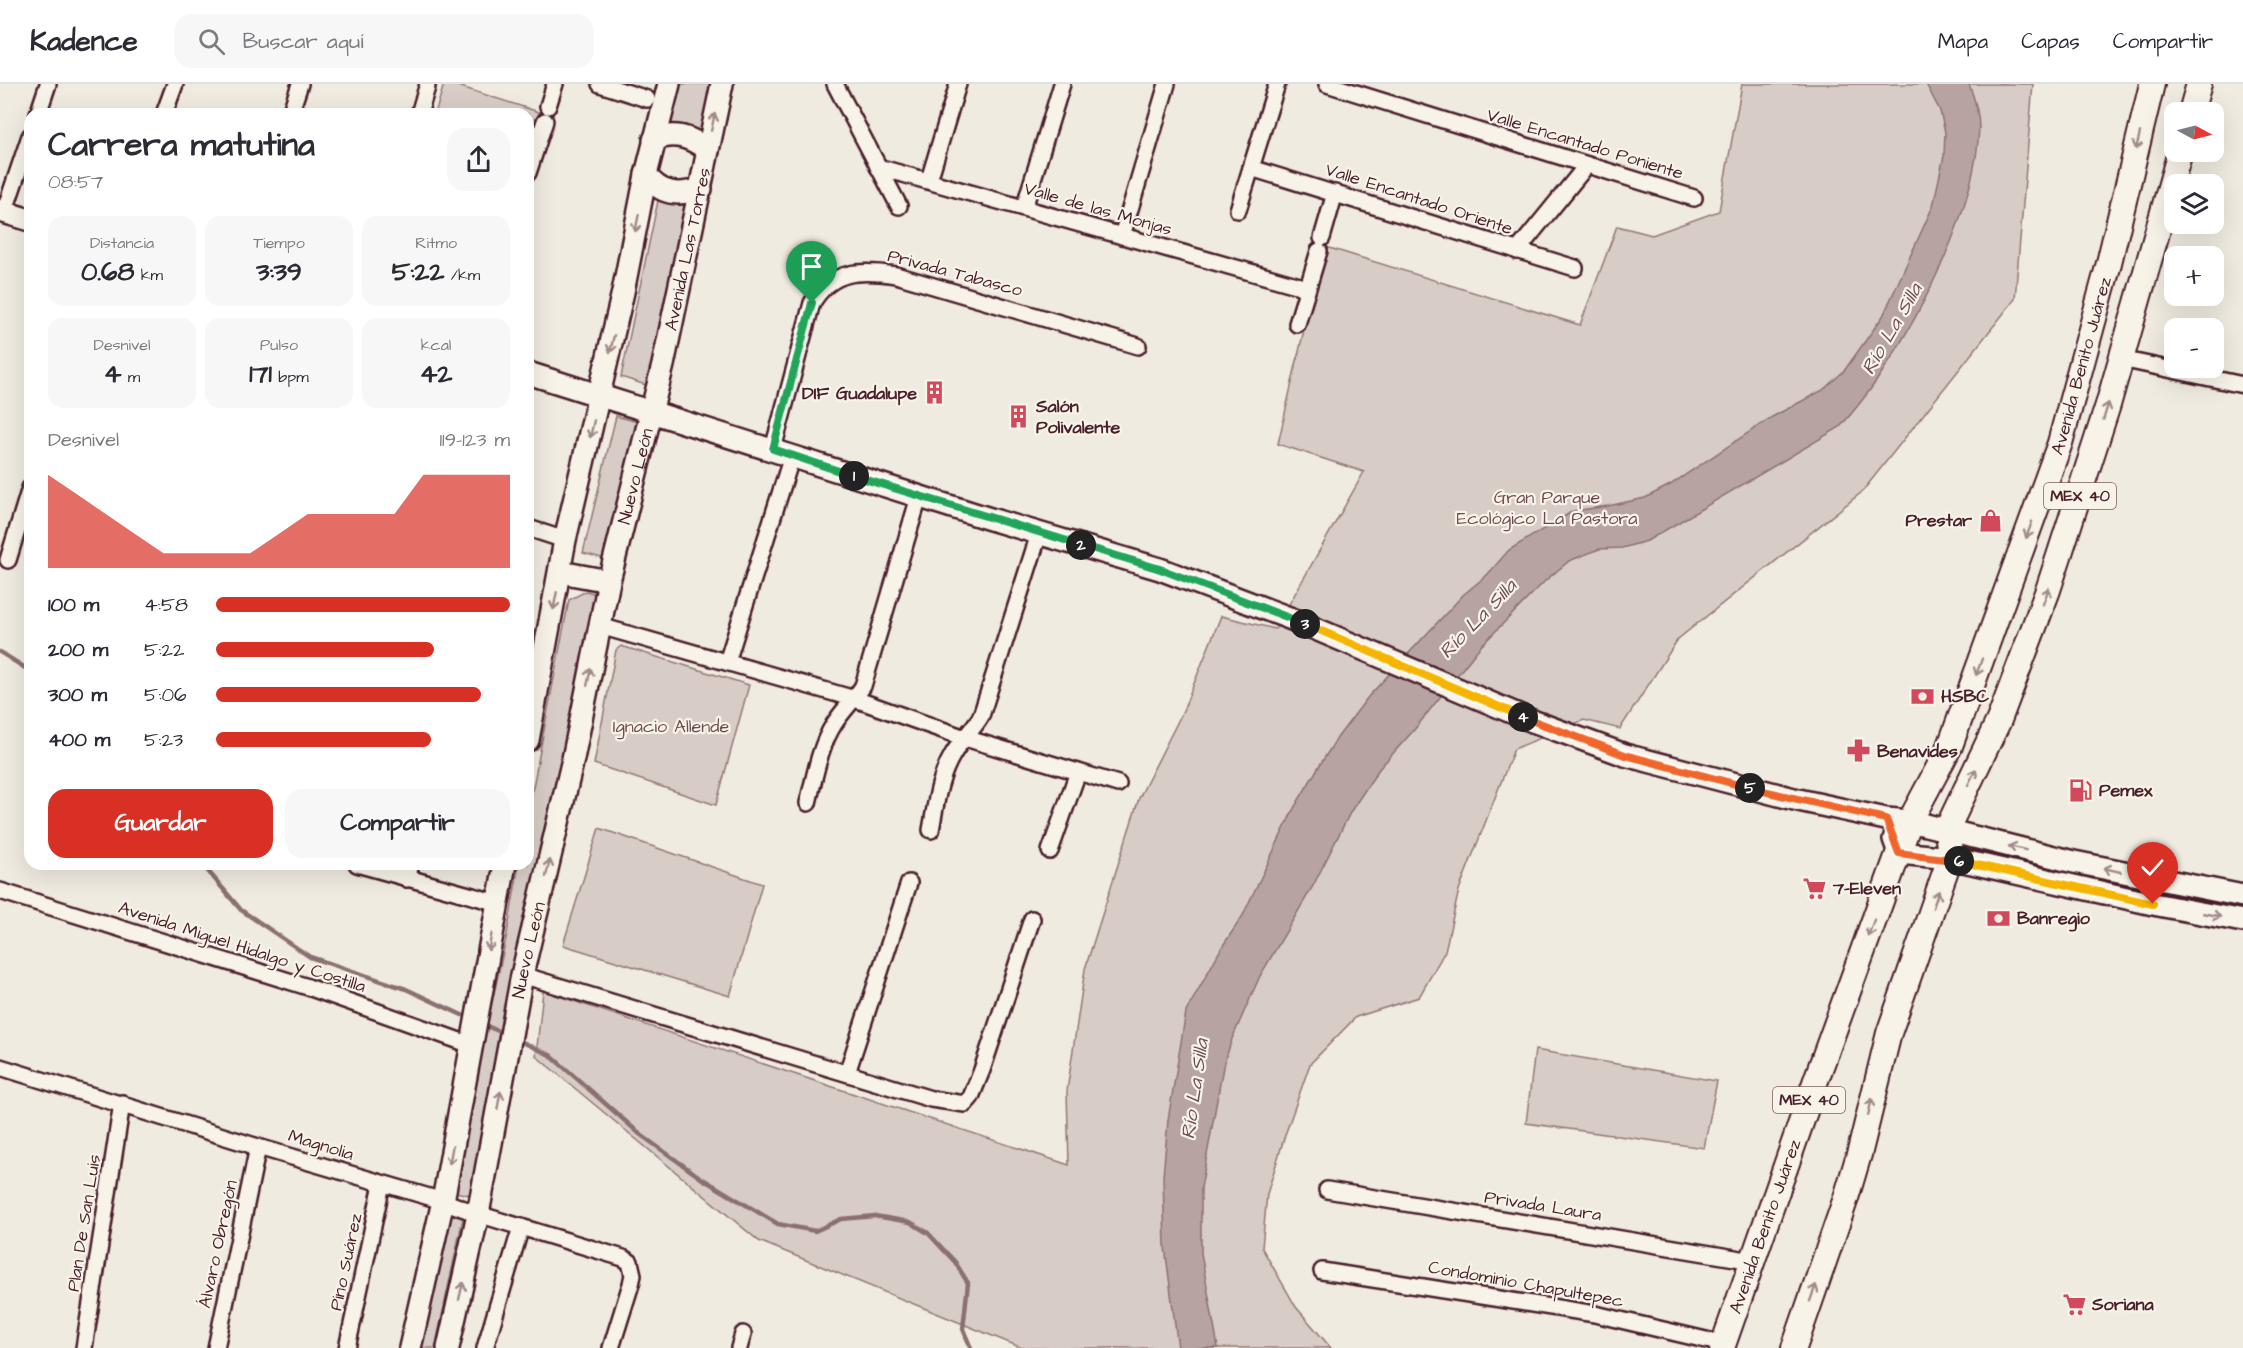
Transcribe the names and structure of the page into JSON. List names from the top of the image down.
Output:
{
  "streets": {
    "main road": ["Avenida Benito Juárez", "MEX 40"],
    "street": [
      "Valle Encantado Poniente",
      "Valle Encantado Oriente",
      "Valle de las Monjas",
      "Avenida Las Torres",
      "Privada Tabasco",
      "Nuevo León",
      "Avenida Miguel Hidalgo y Costilla",
      "Magnolia",
      "Privada Laura",
      "Plan De San Luis",
      "Álvaro Obregón",
      "Pino Suárez",
      "Condominio Chapultepec"
    ]
  },
  "crossings": [
    ["Avenida Las Torres", "Nuevo León"],
    ["Avenida Benito Juárez", "MEX 40"],
    ["Avenida Benito Juárez", "Privada Laura"],
    ["Avenida Benito Juárez", "Condominio Chapultepec"],
    ["Nuevo León", "Avenida Miguel Hidalgo y Costilla"],
    ["Nuevo León", "Magnolia"],
    ["Magnolia", "Plan De San Luis"],
    ["Magnolia", "Álvaro Obregón"],
    ["Magnolia", "Pino Suárez"]
  ],
  "water": ["Río La Silla"],
  "parks": ["Gran Parque Ecológico La Pastora", "Ignacio Allende"],
  "places": {
    "building": ["DIF Guadalupe", "Salón Polivalente"],
    "shop": ["Prestar"],
    "bank": ["HSBC", "Banregio"],
    "pharmacy": ["Benavides"],
    "fuel station": ["Pemex"],
    "supermarket": ["7-Eleven", "Soriana"]
  },
  "north": "right",
  "page": {
    "header": "Kadence",
    "search": "Buscar aquí",
    "nav": ["Mapa", "Capas", "Compartir"],
    "map_buttons": ["+", "−"],
    "heading": ["Carrera matutina", "08:57"],
    "stats": [
      ["Distancia", "0.68 km"],
      ["Tiempo", "3:39"],
      ["Ritmo", "5:22 /km"],
      ["Desnivel", "4 m"],
      ["Pulso", "171 bpm"],
      ["kcal", "42"]
    ],
    "chart": ["Desnivel", "119–123 m"],
    "pins": [
      "1",
      "2",
      "3",
      "4",
      "5",
      "6"
    ],
    "list": [
      {
        "name": "100 m",
        "note": "4:58"
      },
      {
        "name": "200 m",
        "note": "5:22"
      },
      {
        "name": "300 m",
        "note": "5:06"
      },
      {
        "name": "400 m",
        "note": "5:23"
      }
    ],
    "buttons": ["Guardar", "Compartir"]
  }
}
